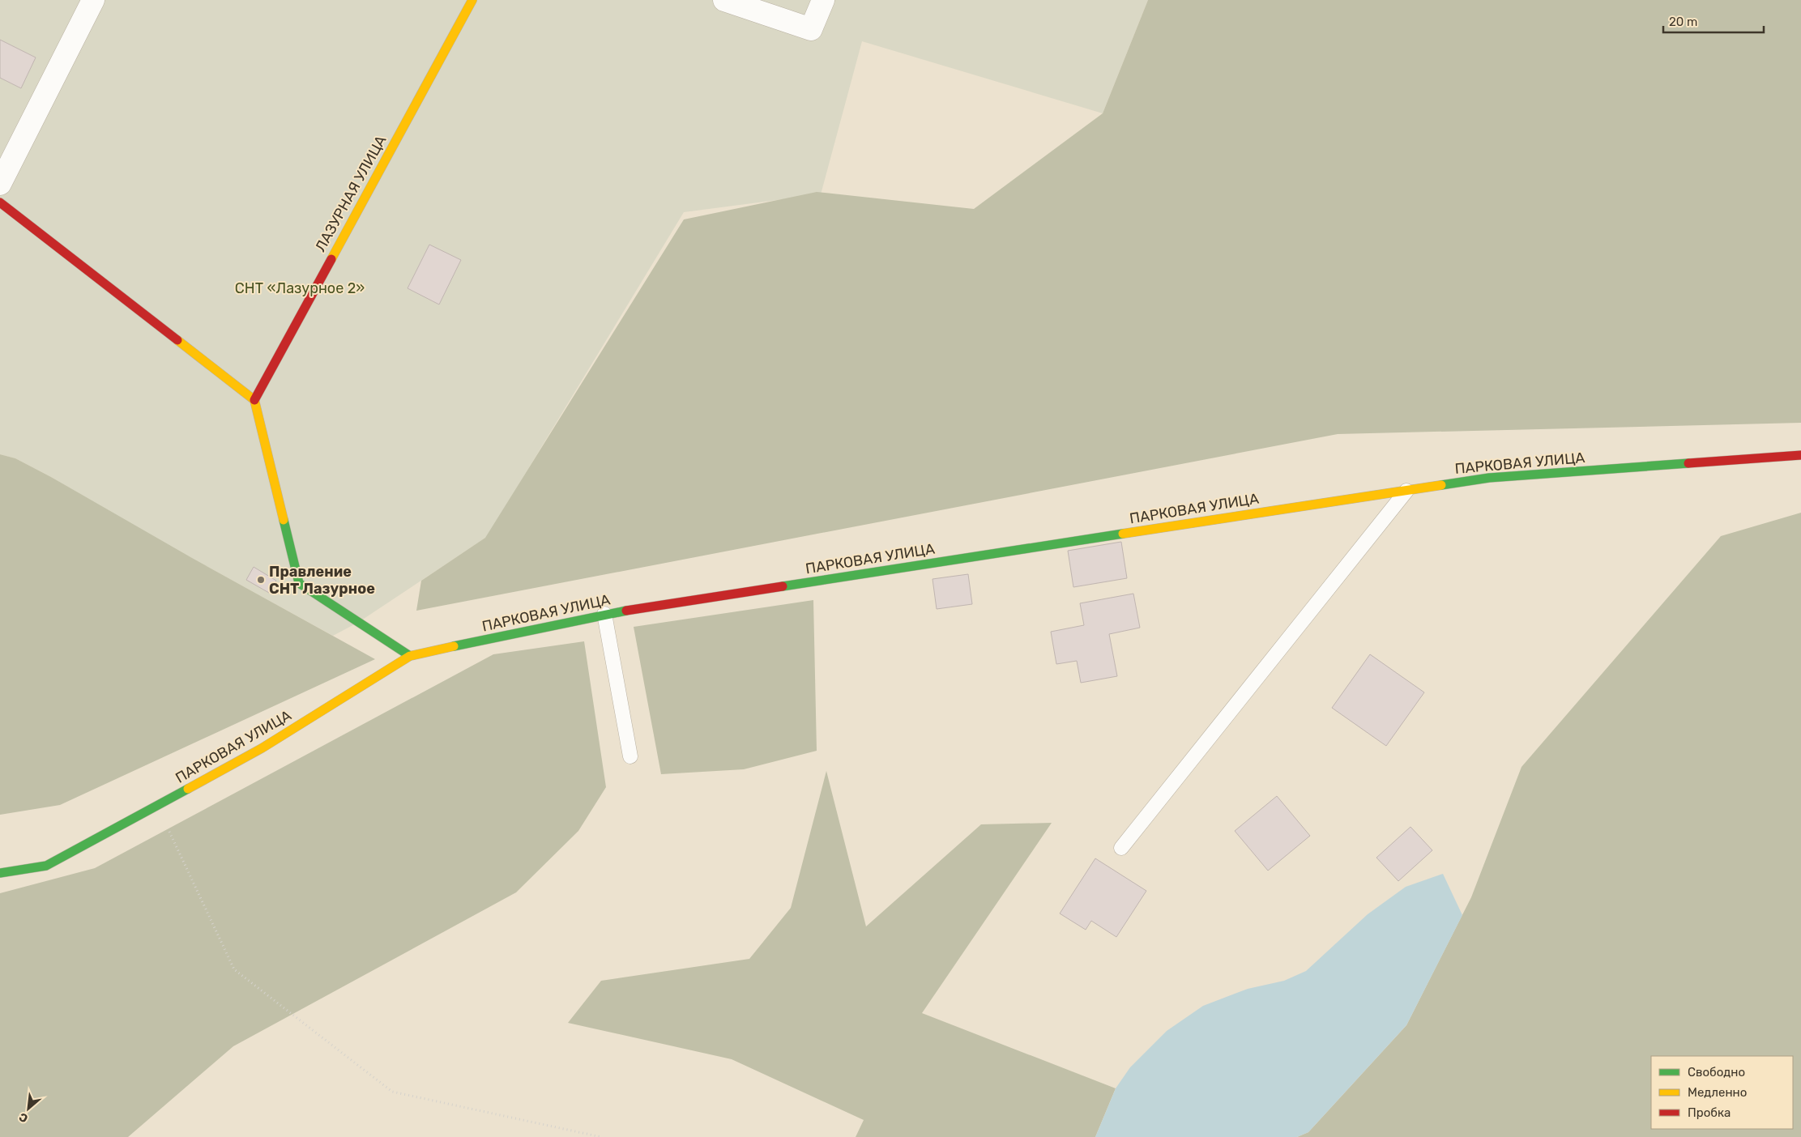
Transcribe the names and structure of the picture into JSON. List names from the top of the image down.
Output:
{
  "streets": {
    "street": ["ЛАЗУРНАЯ УЛИЦА", "ПАРКОВАЯ УЛИЦА"]
  },
  "parks": ["СНТ «Лазурное 2»"],
  "places": ["Правление СНТ Лазурное"],
  "legend": ["Свободно", "Медленно", "Пробка"],
  "scale_bar": "20 m",
  "north": "bottom left"
}
